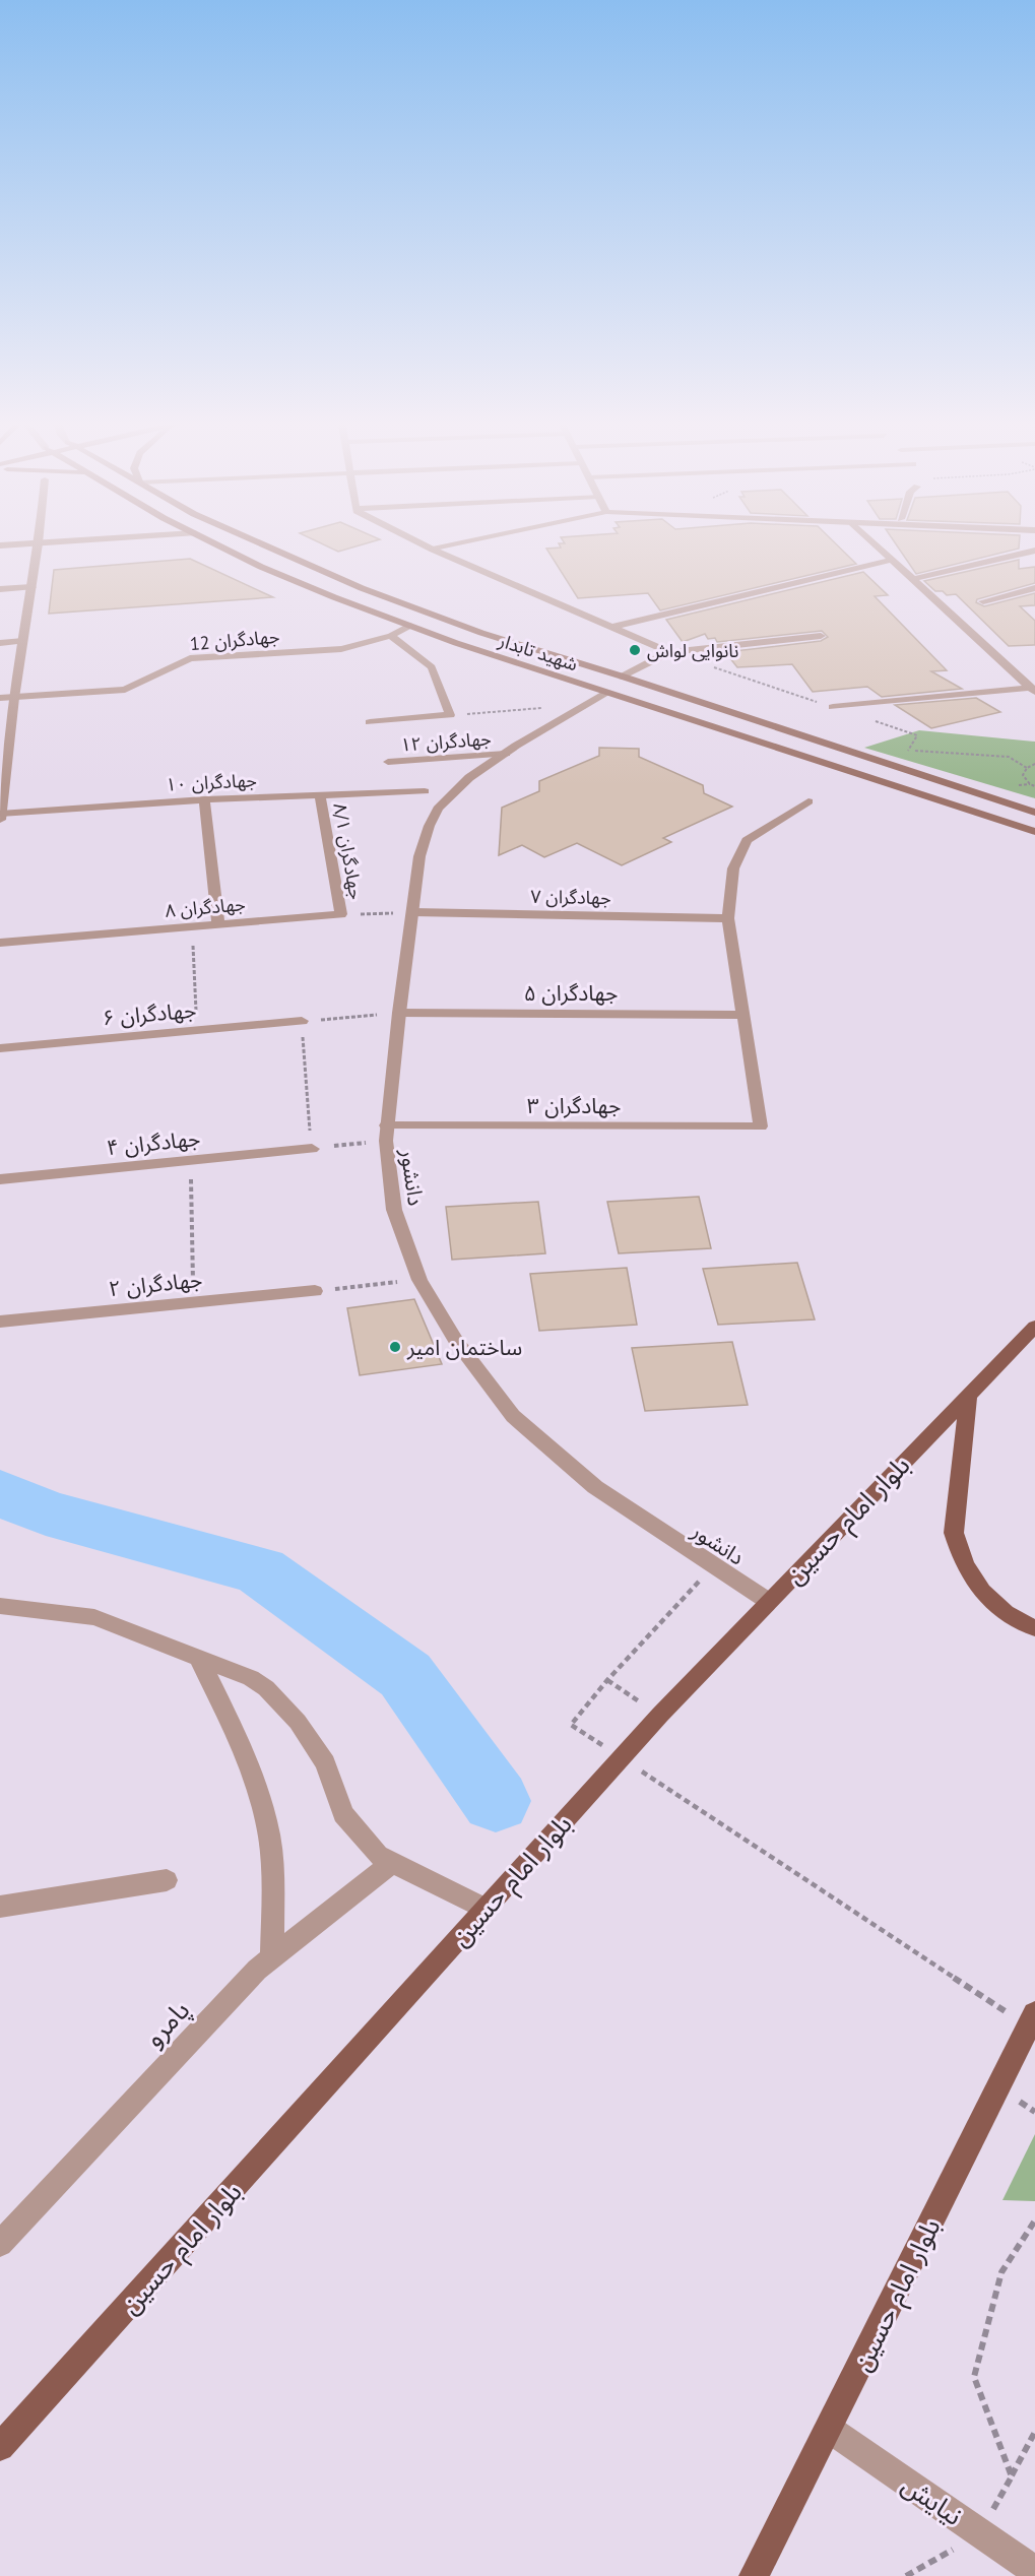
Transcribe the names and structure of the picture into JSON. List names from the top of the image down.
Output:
{
  "streets": {
    "main road": ["شهید تابدار", "بلوار امام حسین"],
    "street": [
      "جهادگران 12",
      "جهادگران ۱۲",
      "جهادگران ۱۰",
      "جهادگران ۸/۱",
      "جهادگران ۷",
      "جهادگران ۸",
      "جهادگران ۵",
      "جهادگران ۶",
      "جهادگران ۳",
      "جهادگران ۴",
      "دانشور",
      "جهادگران ۲",
      "پامرو",
      "نیایش"
    ]
  },
  "crossings": [
    ["جهادگران 12", "جهادگران ۱۲"],
    ["شهید تابدار", "دانشور"],
    ["جهادگران ۱۲", "دانشور"],
    ["جهادگران ۱۰", "جهادگران ۸/۱"],
    ["جهادگران ۸/۱", "جهادگران ۸"],
    ["جهادگران ۷", "دانشور"],
    ["جهادگران ۵", "جهادگران ۳"],
    ["جهادگران ۵", "دانشور"],
    ["جهادگران ۳", "دانشور"],
    ["دانشور", "بلوار امام حسین"],
    ["بلوار امام حسین", "نیایش"]
  ],
  "places": ["نانوایی لواش", "ساختمان امیر"]
}
